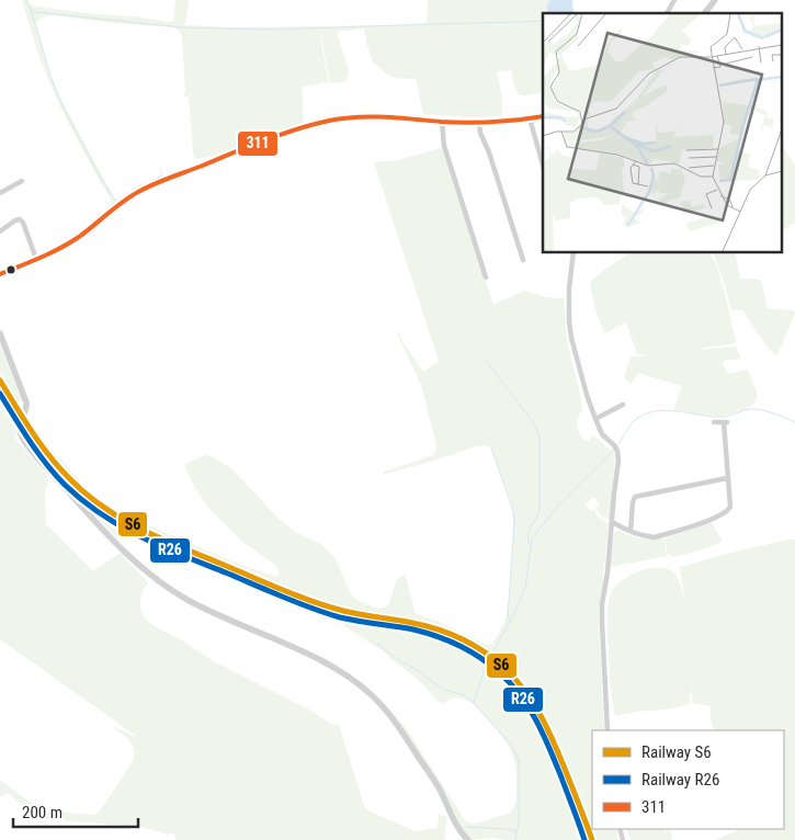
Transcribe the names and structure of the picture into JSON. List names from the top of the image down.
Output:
{
  "lines": ["transit line 311", "rail line S6", "rail line R26"],
  "legend": ["Railway S6", "Railway R26", "311"],
  "scale_bar": "200 m"
}
